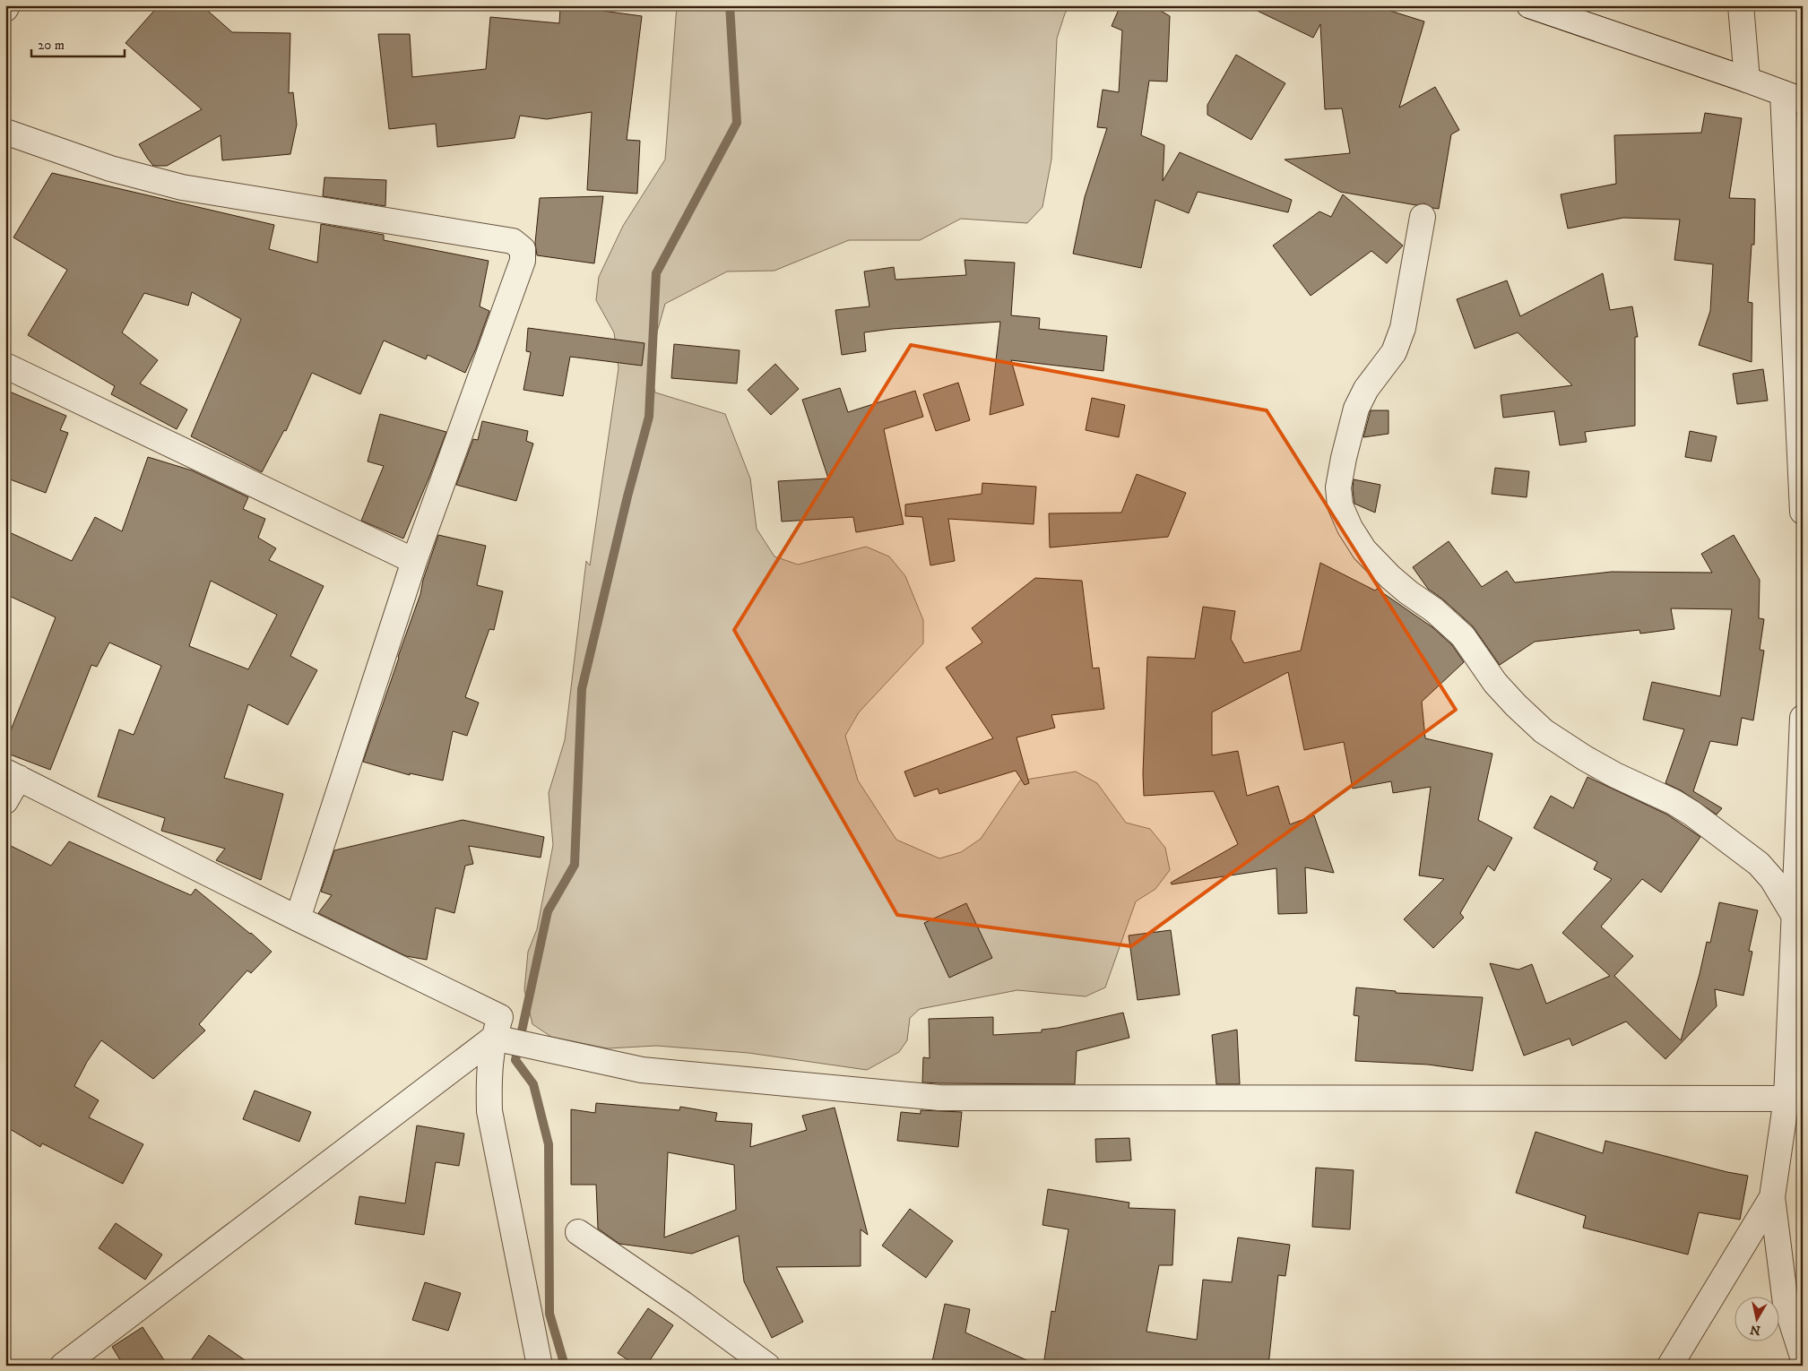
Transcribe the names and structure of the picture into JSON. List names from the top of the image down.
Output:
{
  "scale_bar": "20 m",
  "north": "bottom"
}
